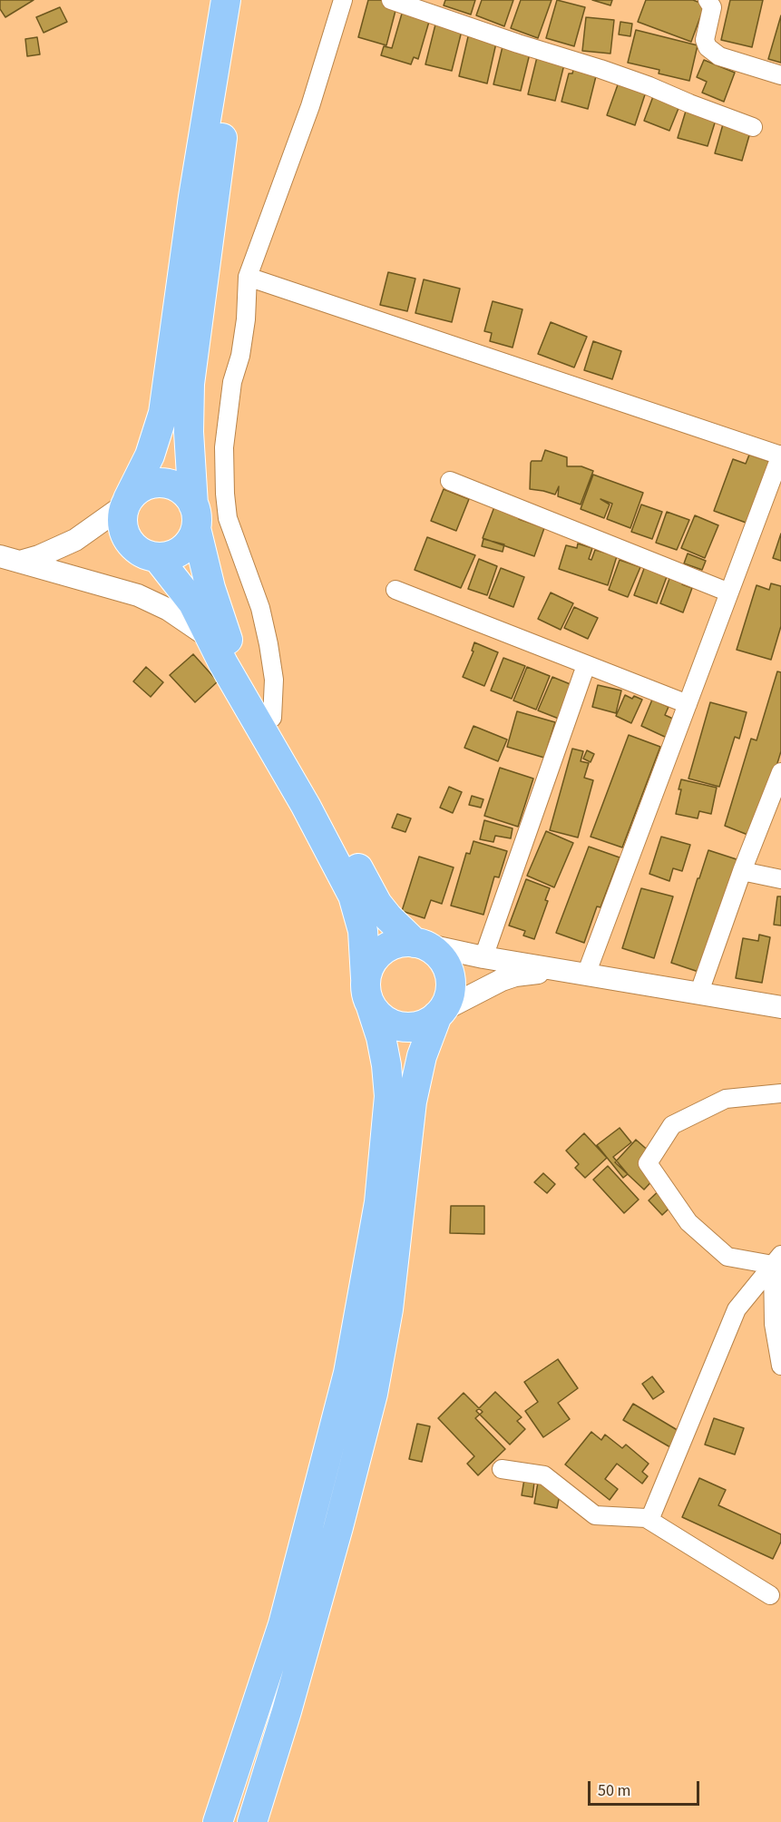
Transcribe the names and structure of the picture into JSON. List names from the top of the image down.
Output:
{
  "scale_bar": "50 m"
}
